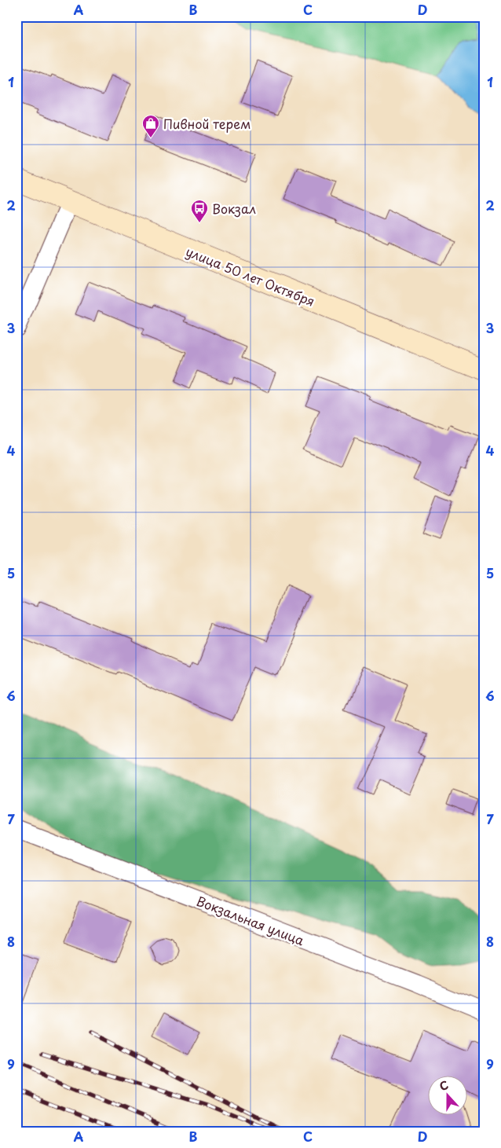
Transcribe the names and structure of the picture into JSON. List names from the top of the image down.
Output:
{
  "streets": {
    "main road": ["улица 50 лет Октября"],
    "street": ["Вокзальная улица"]
  },
  "places": {
    "shop": ["Пивной терем"],
    "bus stop": ["Вокзал"]
  },
  "north": "top",
  "grid": {
    "columns": [
      "A",
      "B",
      "C",
      "D"
    ],
    "rows": [
      "1",
      "2",
      "3",
      "4",
      "5",
      "6",
      "7",
      "8",
      "9"
    ]
  }
}
